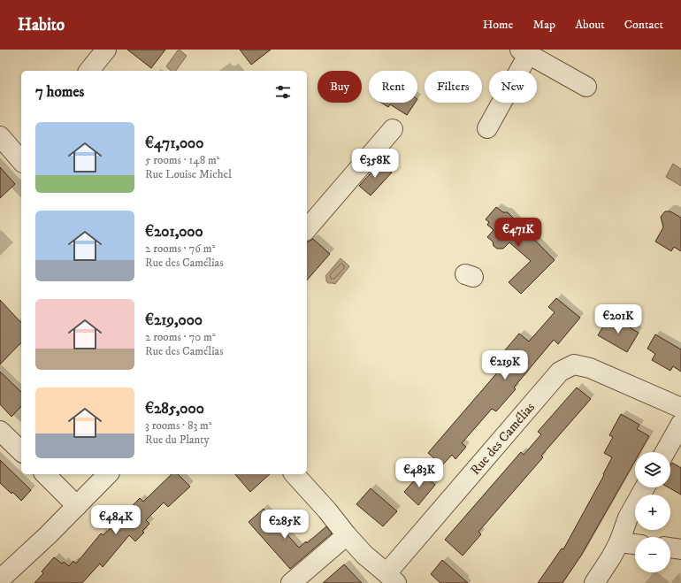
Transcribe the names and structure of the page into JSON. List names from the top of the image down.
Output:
{
  "streets": {
    "street": ["Rue des Camélias"]
  },
  "page": {
    "header": "Habito",
    "nav": [
      "Home",
      "Map",
      "About",
      "Contact"
    ],
    "chip": [
      "Buy",
      "Rent",
      "Filters",
      "New"
    ],
    "heading": "7 homes",
    "list": [
      {
        "name": "€471,000",
        "note": "5 rooms · 148 m² · Rue Louise Michel"
      },
      {
        "name": "€201,000",
        "note": "2 rooms · 76 m² · Rue des Camélias"
      },
      {
        "name": "€219,000",
        "note": "2 rooms · 70 m² · Rue des Camélias"
      },
      {
        "name": "€285,000",
        "note": "3 rooms · 83 m² · Rue du Planty"
      }
    ],
    "price": [
      "€358K",
      "€471K",
      "€201K",
      "€219K",
      "€483K",
      "€484K",
      "€285K"
    ],
    "map_buttons": ["+", "−"]
  }
}
